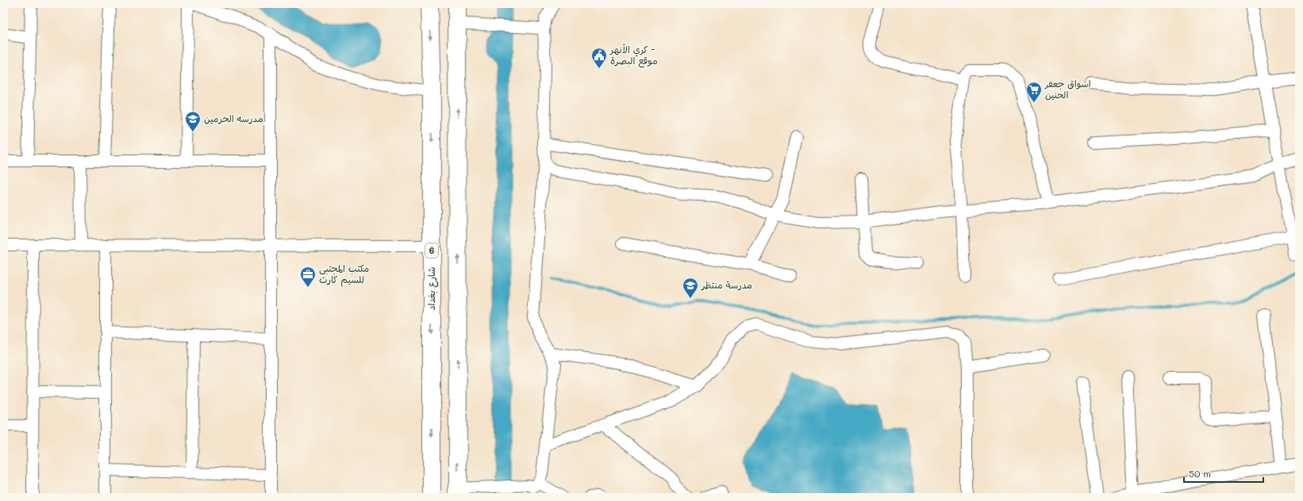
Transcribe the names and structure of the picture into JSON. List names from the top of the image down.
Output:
{
  "streets": {
    "highway": ["6", "شارع بغداد"]
  },
  "places": {
    "public building": ["كري الأنهر - موقع البصرة"],
    "supermarket": ["اسواق جعفر الحنين"],
    "school or university": ["مدرسه الحرمين", "مدرسة منتظر"],
    "office": ["مكتب المجتبى للسيم كارت"]
  },
  "scale_bar": "50 m"
}
